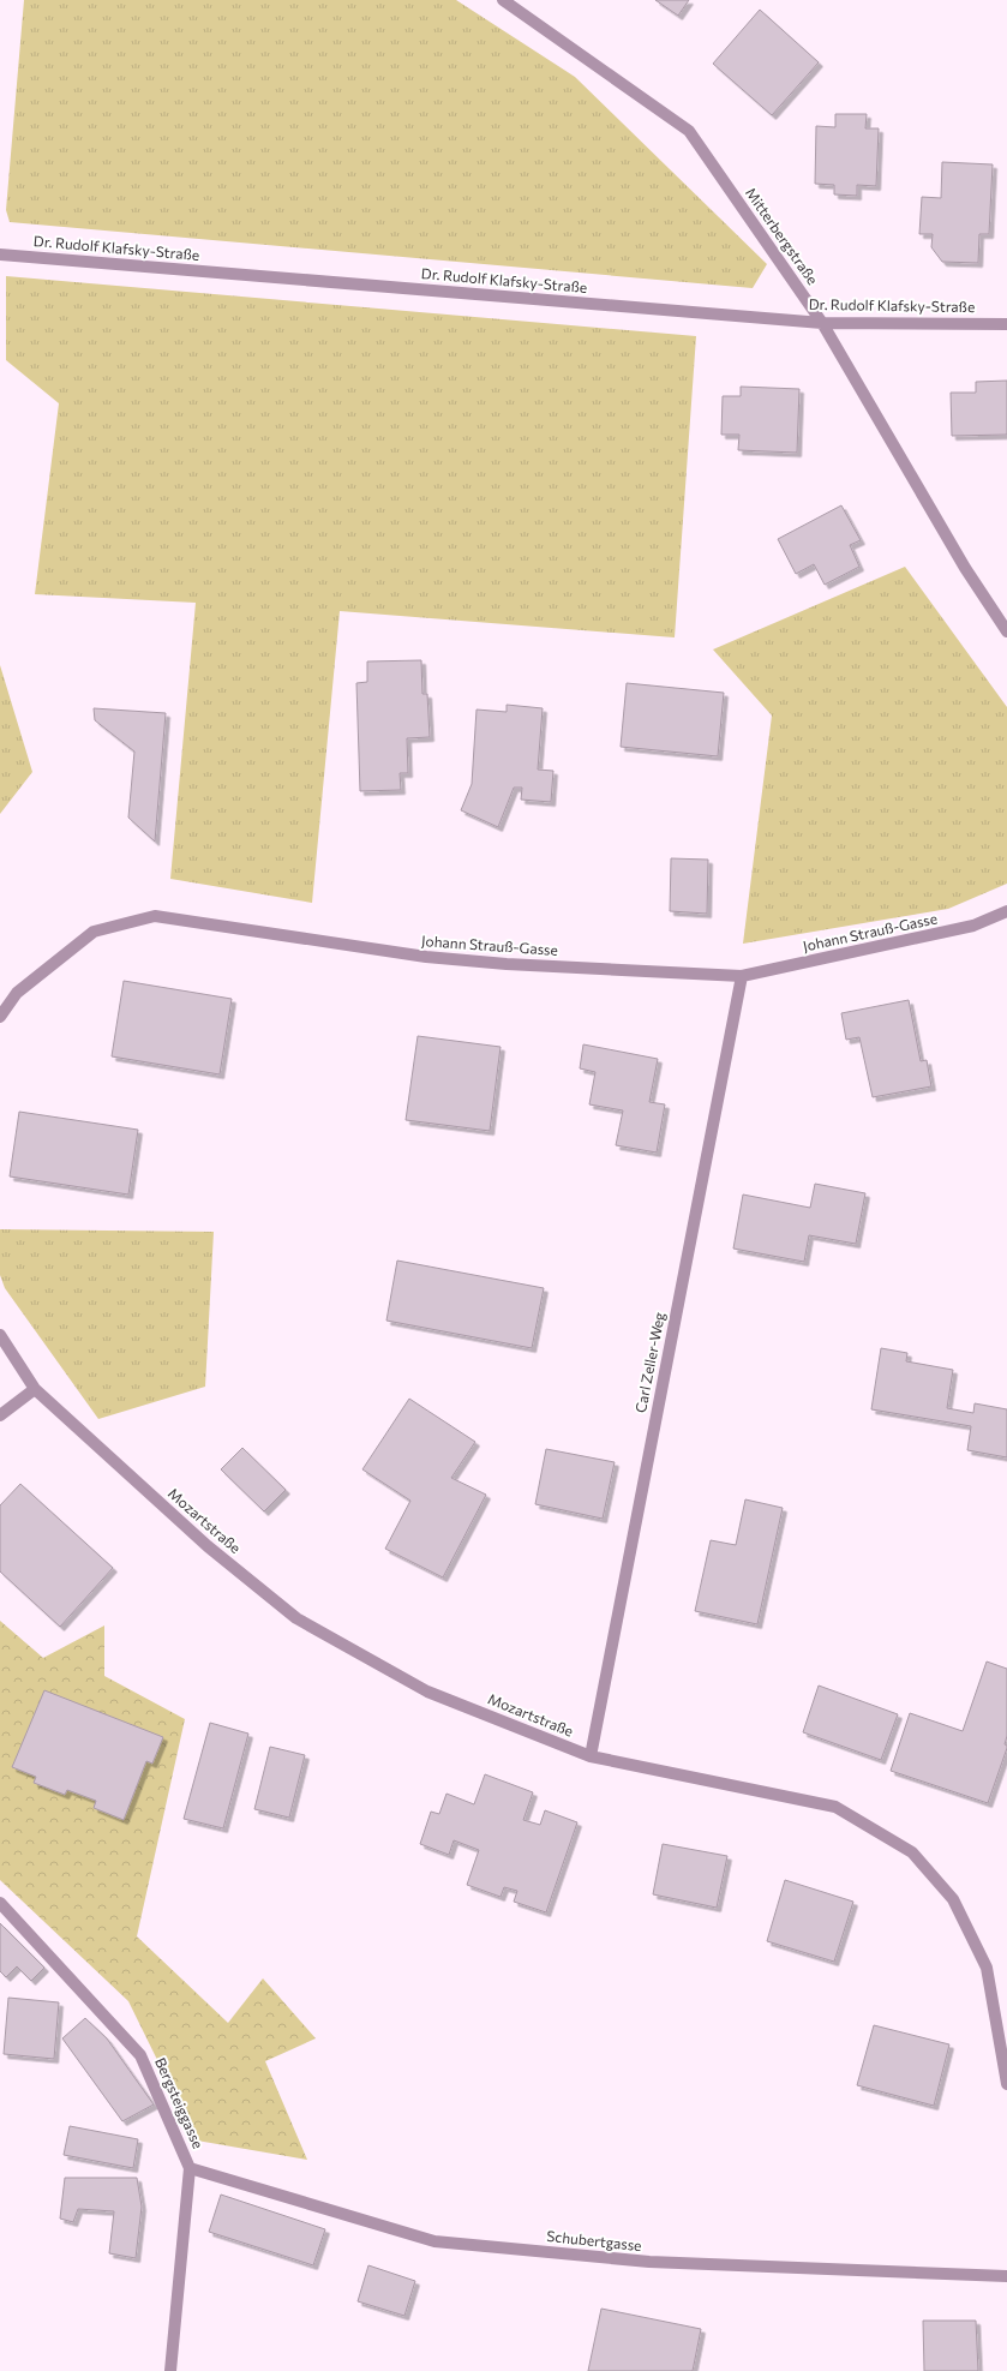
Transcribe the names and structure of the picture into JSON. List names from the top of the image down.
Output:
{
  "streets": {
    "street": [
      "Mitterbergstraße",
      "Dr. Rudolf Klafsky-Straße",
      "Johann Strauß-Gasse",
      "Carl Zeller-Weg",
      "Mozartstraße",
      "Bergsteiggasse",
      "Schubertgasse"
    ]
  },
  "crossings": [
    ["Mitterbergstraße", "Dr. Rudolf Klafsky-Straße"],
    ["Johann Strauß-Gasse", "Carl Zeller-Weg"],
    ["Carl Zeller-Weg", "Mozartstraße"],
    ["Bergsteiggasse", "Schubertgasse"]
  ]
}
